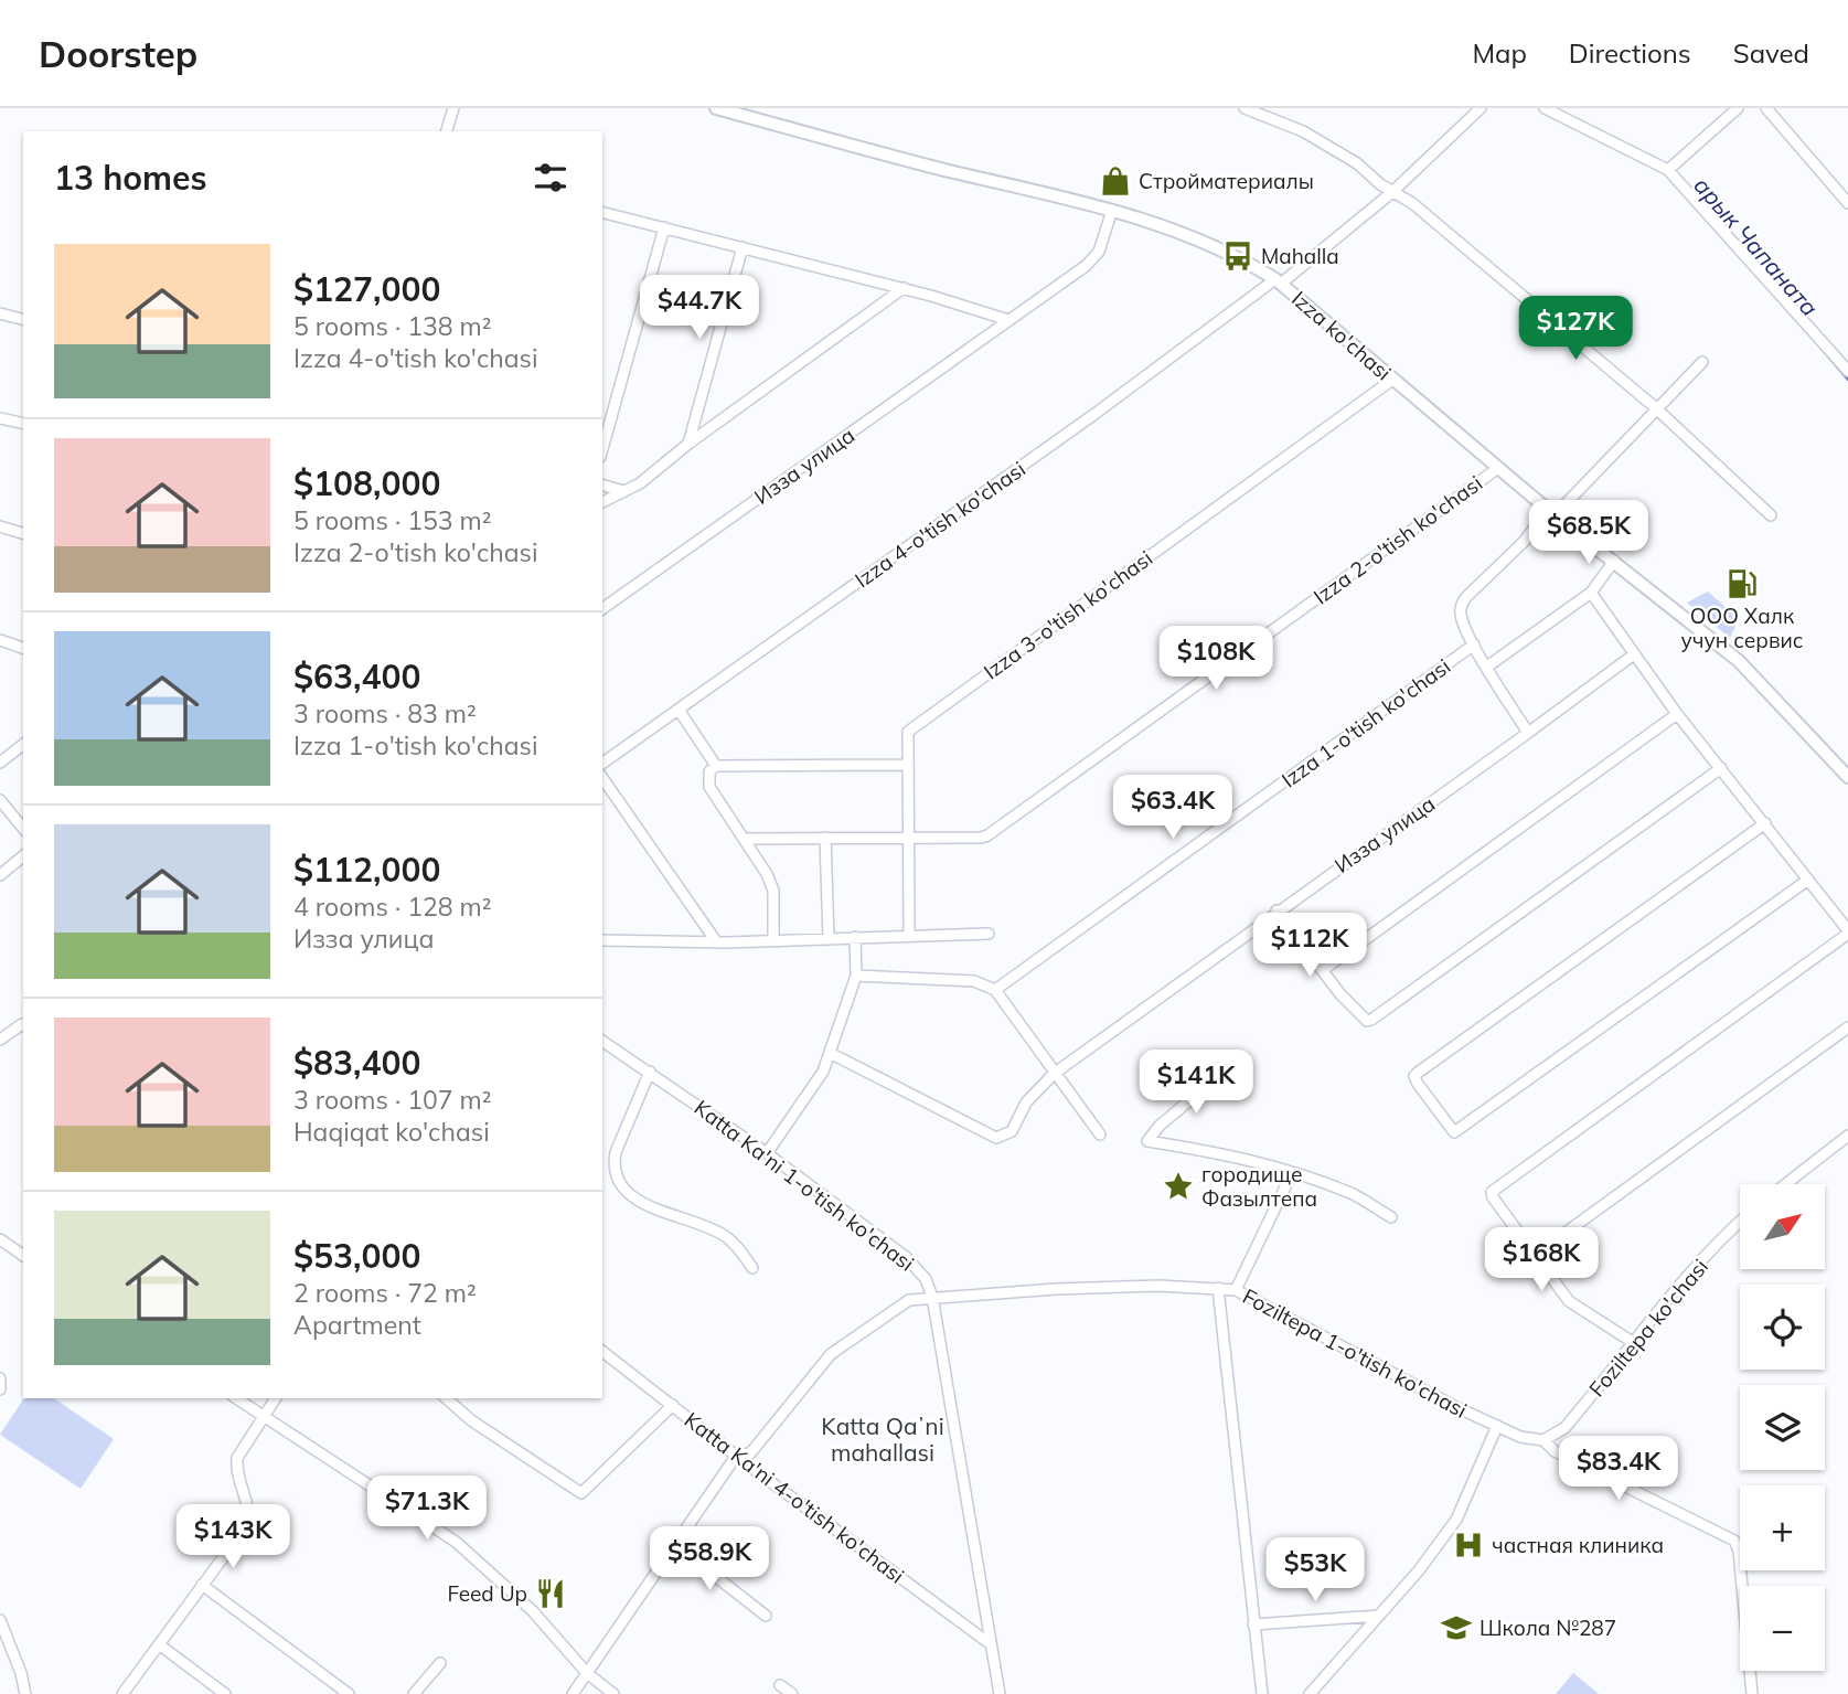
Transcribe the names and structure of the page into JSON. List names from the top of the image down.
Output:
{
  "streets": {
    "main road": ["Izza ko'chasi"],
    "street": [
      "Изза улица",
      "Izza 4-o'tish ko'chasi",
      "Izza 2-o'tish ko'chasi",
      "Izza 3-o'tish ko'chasi",
      "Izza 1-o'tish ko'chasi",
      "Katta Ka'ni 1-o'tish ko'chasi",
      "Foziltepa ko'chasi",
      "Foziltepa 1-o'tish ko'chasi",
      "Katta Ka'ni 4-o'tish ko'chasi"
    ]
  },
  "crossings": [
    ["Izza ko'chasi", "Изза улица"],
    ["Izza ko'chasi", "Izza 4-o'tish ko'chasi"],
    ["Izza ko'chasi", "Izza 2-o'tish ko'chasi"],
    ["Izza ko'chasi", "Izza 3-o'tish ko'chasi"],
    ["Izza 2-o'tish ko'chasi", "Izza 3-o'tish ko'chasi"],
    ["Katta Ka'ni 1-o'tish ko'chasi", "Foziltepa 1-o'tish ko'chasi"],
    ["Katta Ka'ni 1-o'tish ko'chasi", "Katta Ka'ni 4-o'tish ko'chasi"],
    ["Foziltepa 1-o'tish ko'chasi", "Katta Ka'ni 4-o'tish ko'chasi"]
  ],
  "districts": ["Katta Qaʼni mahallasi"],
  "water": ["арык Чапаната"],
  "places": {
    "shop": ["Стройматериалы"],
    "bus stop": ["Mahalla"],
    "fuel station": ["ООО Халк учун сервис"],
    "place": ["городище Фазылтепа"],
    "hospital": ["частная клиника"],
    "restaurant": ["Feed Up"],
    "school or university": ["Школа №287"]
  },
  "north": "top right",
  "page": {
    "header": "Doorstep",
    "nav": ["Map", "Directions", "Saved"],
    "heading": "13 homes",
    "list": [
      {
        "name": "$127,000",
        "note": "5 rooms · 138 m² · Izza 4-o'tish ko'chasi"
      },
      {
        "name": "$108,000",
        "note": "5 rooms · 153 m² · Izza 2-o'tish ko'chasi"
      },
      {
        "name": "$63,400",
        "note": "3 rooms · 83 m² · Izza 1-o'tish ko'chasi"
      },
      {
        "name": "$112,000",
        "note": "4 rooms · 128 m² · Изза улица"
      },
      {
        "name": "$83,400",
        "note": "3 rooms · 107 m² · Haqiqat ko'chasi"
      },
      {
        "name": "$53,000",
        "note": "2 rooms · 72 m² · Apartment"
      }
    ],
    "price": [
      "$44.7K",
      "$127K",
      "$68.5K",
      "$108K",
      "$63.4K",
      "$112K",
      "$141K",
      "$168K",
      "$83.4K",
      "$71.3K",
      "$143K",
      "$58.9K",
      "$53K"
    ],
    "map_buttons": ["+", "−"]
  }
}
